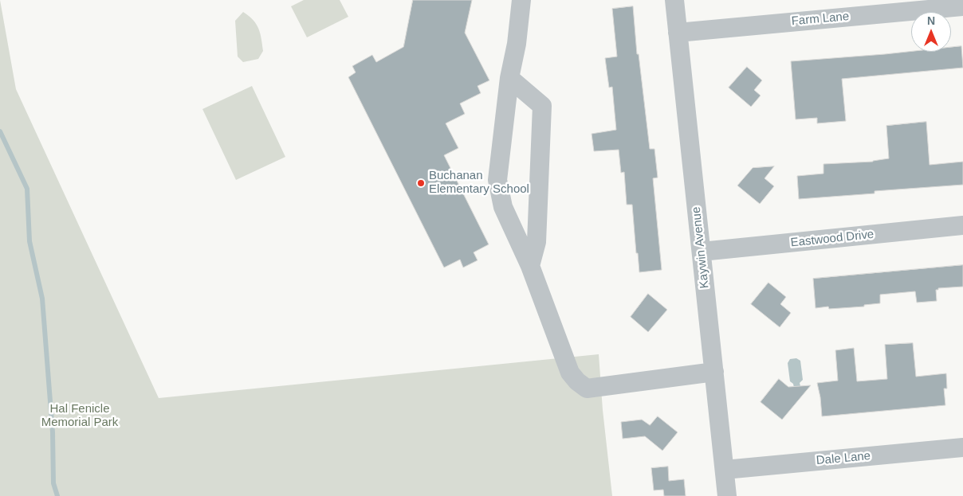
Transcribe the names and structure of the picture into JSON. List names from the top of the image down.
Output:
{
  "streets": {
    "street": [
      "Farm Lane",
      "Eastwood Drive",
      "Kaywin Avenue",
      "Dale Lane"
    ]
  },
  "crossings": [
    ["Farm Lane", "Kaywin Avenue"],
    ["Eastwood Drive", "Kaywin Avenue"],
    ["Kaywin Avenue", "Dale Lane"]
  ],
  "parks": ["Hal Fenicle Memorial Park"],
  "places": ["Buchanan Elementary School"],
  "north": "top"
}
